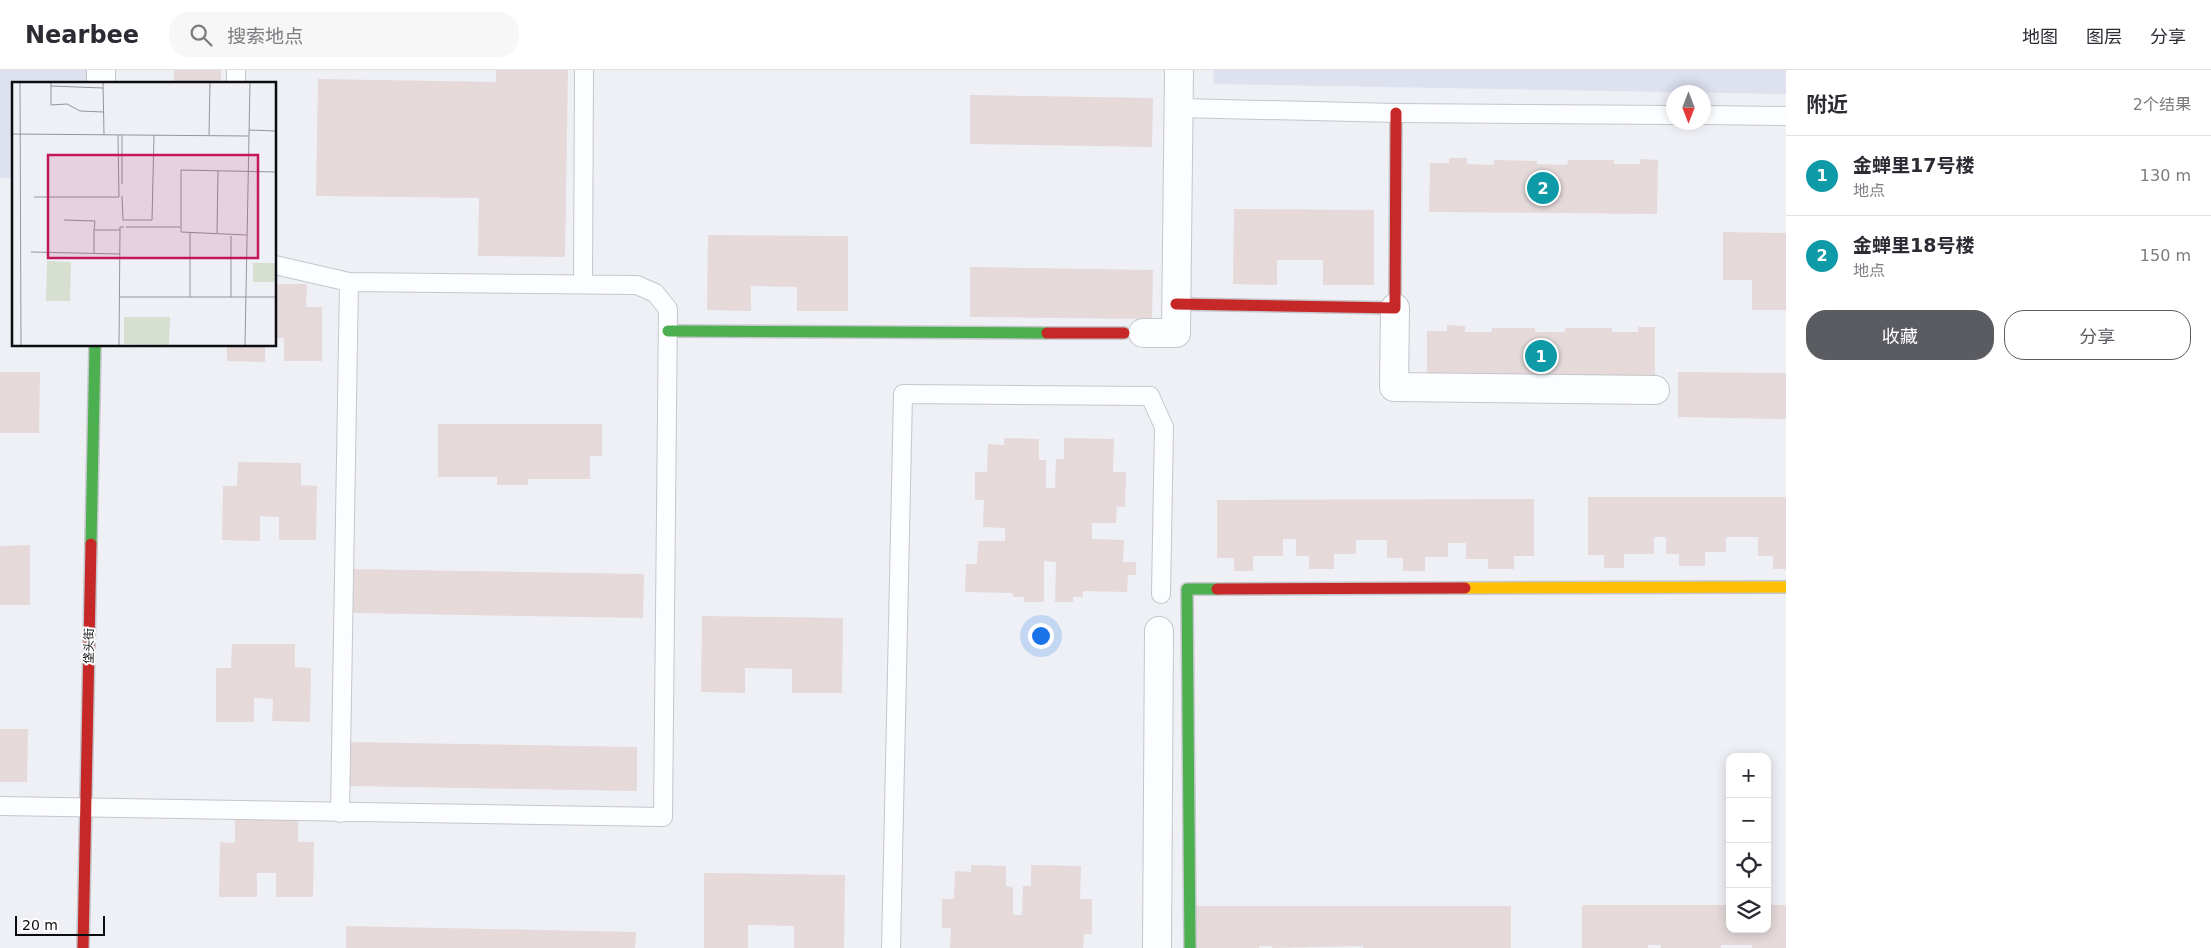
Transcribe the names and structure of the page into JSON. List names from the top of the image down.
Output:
{
  "streets": {
    "street": ["垡头街"]
  },
  "scale_bar": "20 m",
  "north": "bottom",
  "page": {
    "header": "Nearbee",
    "search": "搜索地点",
    "nav": ["地图", "图层", "分享"],
    "heading": ["附近", "2个结果"],
    "list": [
      {
        "mark": "1",
        "name": "金蝉里17号楼",
        "note": "地点",
        "value": "130 m"
      },
      {
        "mark": "2",
        "name": "金蝉里18号楼",
        "note": "地点",
        "value": "150 m"
      }
    ],
    "pins": ["2", "1"],
    "buttons": ["收藏", "分享"],
    "map_buttons": ["+", "−"],
    "scale": "20 m"
  }
}
